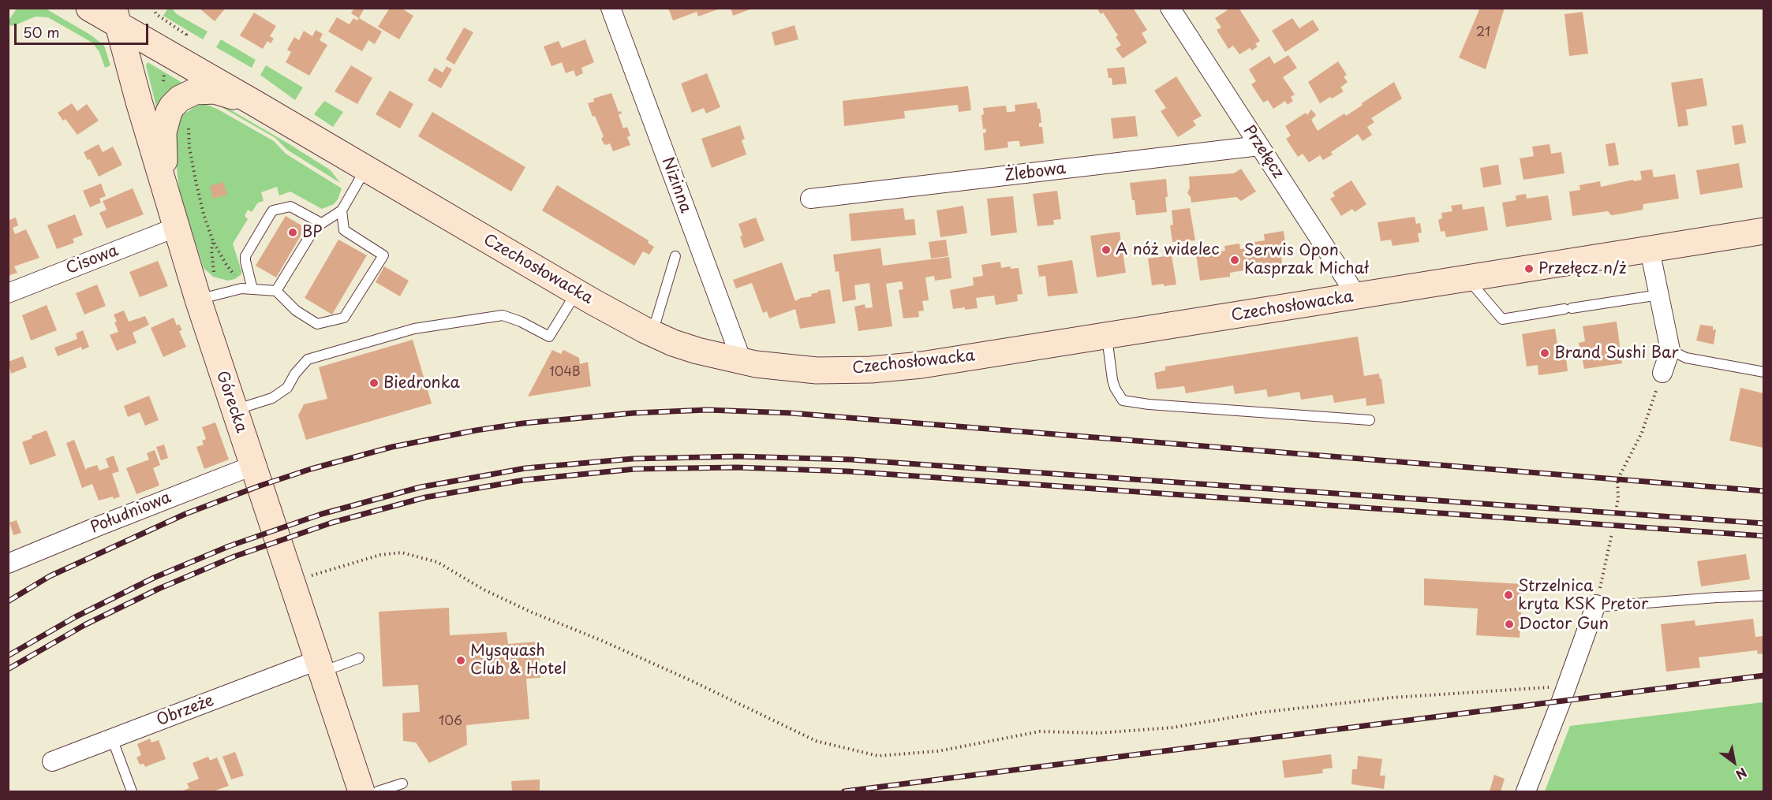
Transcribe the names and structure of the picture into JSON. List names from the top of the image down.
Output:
{
  "streets": {
    "street": [
      "Przełęcz",
      "Żlebowa",
      "Nizinna",
      "Cisowa",
      "Czechosłowacka",
      "Górecka",
      "Południowa",
      "Obrzeże"
    ]
  },
  "crossings": [
    ["Przełęcz", "Żlebowa"],
    ["Przełęcz", "Czechosłowacka"],
    ["Nizinna", "Czechosłowacka"],
    ["Cisowa", "Górecka"],
    ["Czechosłowacka", "Górecka"],
    ["Górecka", "Południowa"],
    ["Górecka", "Obrzeże"]
  ],
  "places": [
    "BP",
    "A nóż widelec",
    "Serwis Opon Kasprzak Michał",
    "Przełęcz n/ż",
    "Brand Sushi Bar",
    "Biedronka",
    "Strzelnica kryta KSK Pretor",
    "Doctor Gun",
    "Mysquash Club & Hotel"
  ],
  "house_numbers": ["21", "104B", "106"],
  "scale_bar": "50 m",
  "north": "bottom right"
}
